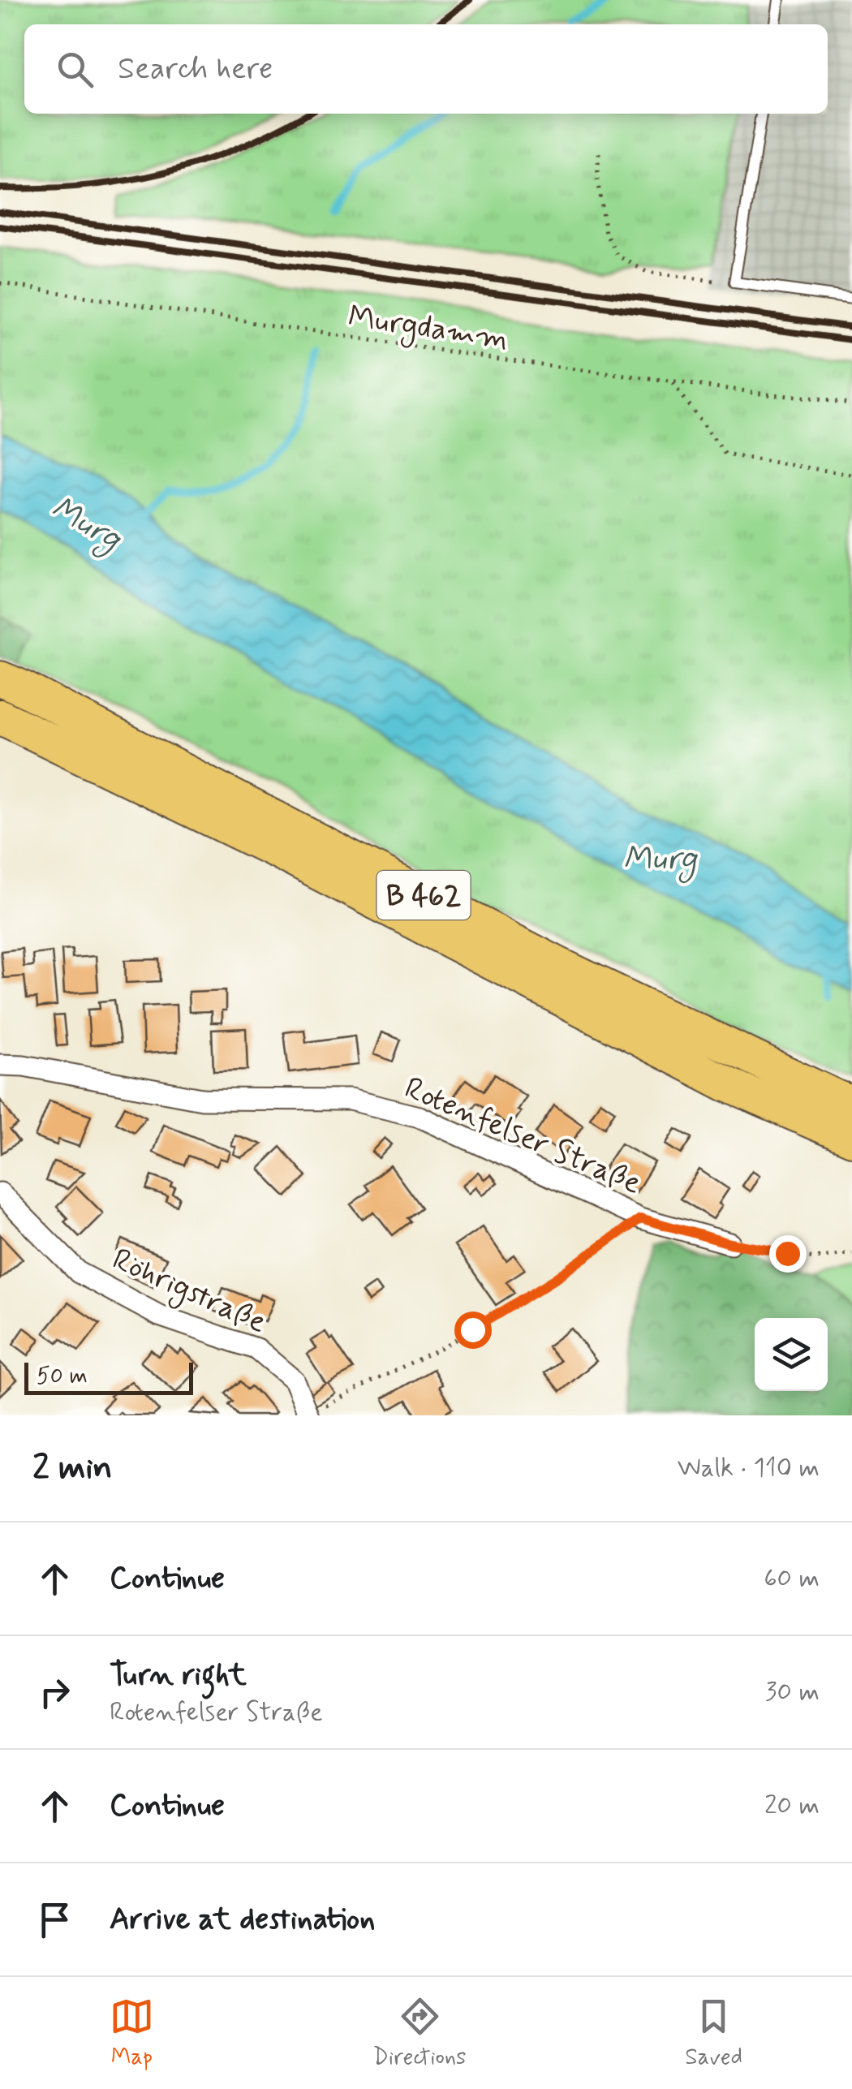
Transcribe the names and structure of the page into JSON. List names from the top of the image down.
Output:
{
  "streets": {
    "highway": ["B 462"],
    "street": ["Rotenfelser Straße", "Röhrigstraße"],
    "path": ["Murgdamm"]
  },
  "water": ["Murg"],
  "scale_bar": "50 m",
  "page": {
    "search": "Search here",
    "scale": "50 m",
    "heading": ["2 min", "Walk · 110 m"],
    "list": [
      ["Continue", "60 m"],
      ["Turn right", "Rotenfelser Straße", "30 m"],
      ["Continue", "20 m"],
      "Arrive at destination"
    ],
    "nav": ["Map", "Directions", "Saved"]
  }
}
